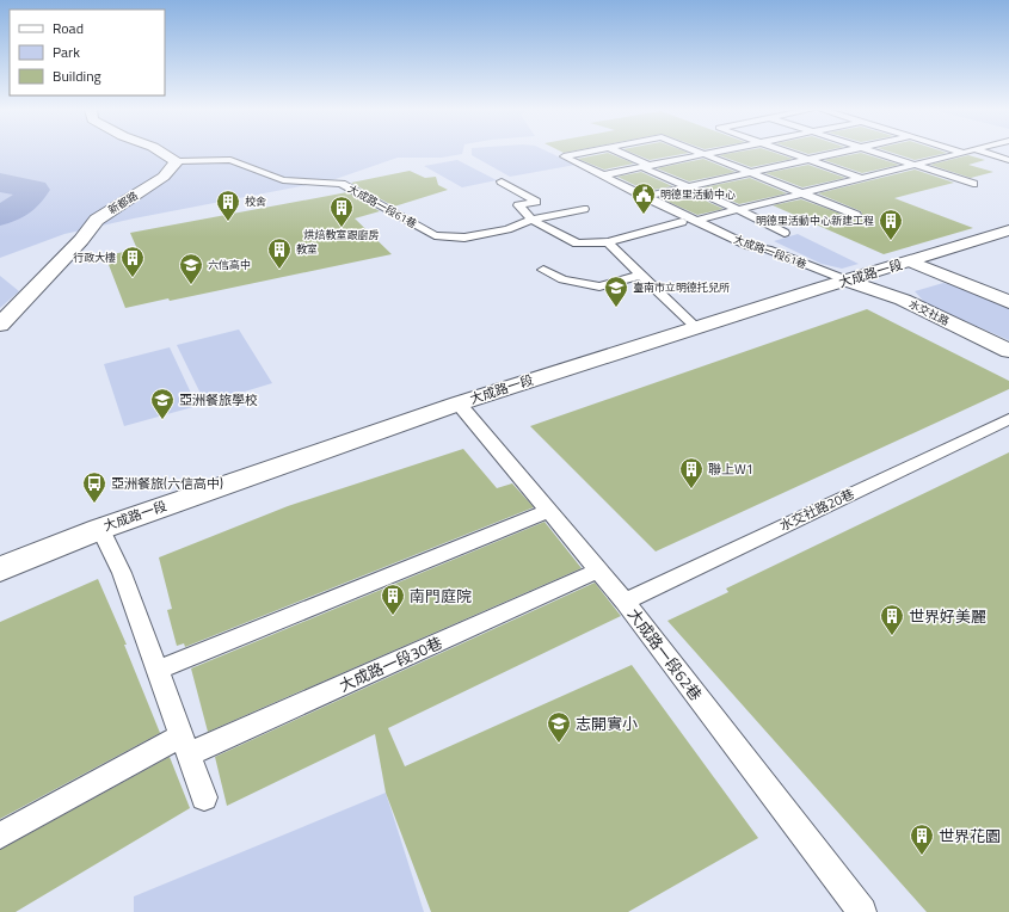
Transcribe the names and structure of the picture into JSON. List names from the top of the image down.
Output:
{
  "streets": {
    "street": ["新都路", "大成路一段", "水交社路"],
    "lane": [
      "大成路一段61巷",
      "水交社路20巷",
      "大成路一段62巷",
      "大成路一段30巷"
    ]
  },
  "crossings": [
    ["新都路", "大成路一段61巷"],
    ["大成路一段61巷", "大成路一段"],
    ["大成路一段61巷", "水交社路"],
    ["大成路一段", "水交社路"],
    ["大成路一段", "大成路一段62巷"],
    ["水交社路20巷", "大成路一段62巷"]
  ],
  "places": {
    "public building": ["明德里活動中心"],
    "building": [
      "校舍",
      "烘焙教室跟廚房",
      "明德里活動中心新建工程",
      "教室",
      "行政大樓",
      "聯上W1",
      "南門庭院",
      "世界好美麗",
      "世界花園"
    ],
    "school or university": [
      "六信高中",
      "臺南市立明德托兒所",
      "亞洲餐旅學校",
      "志開實小"
    ],
    "bus stop": ["亞洲餐旅(六信高中)"]
  },
  "legend": ["Road", "Park", "Building"]
}
